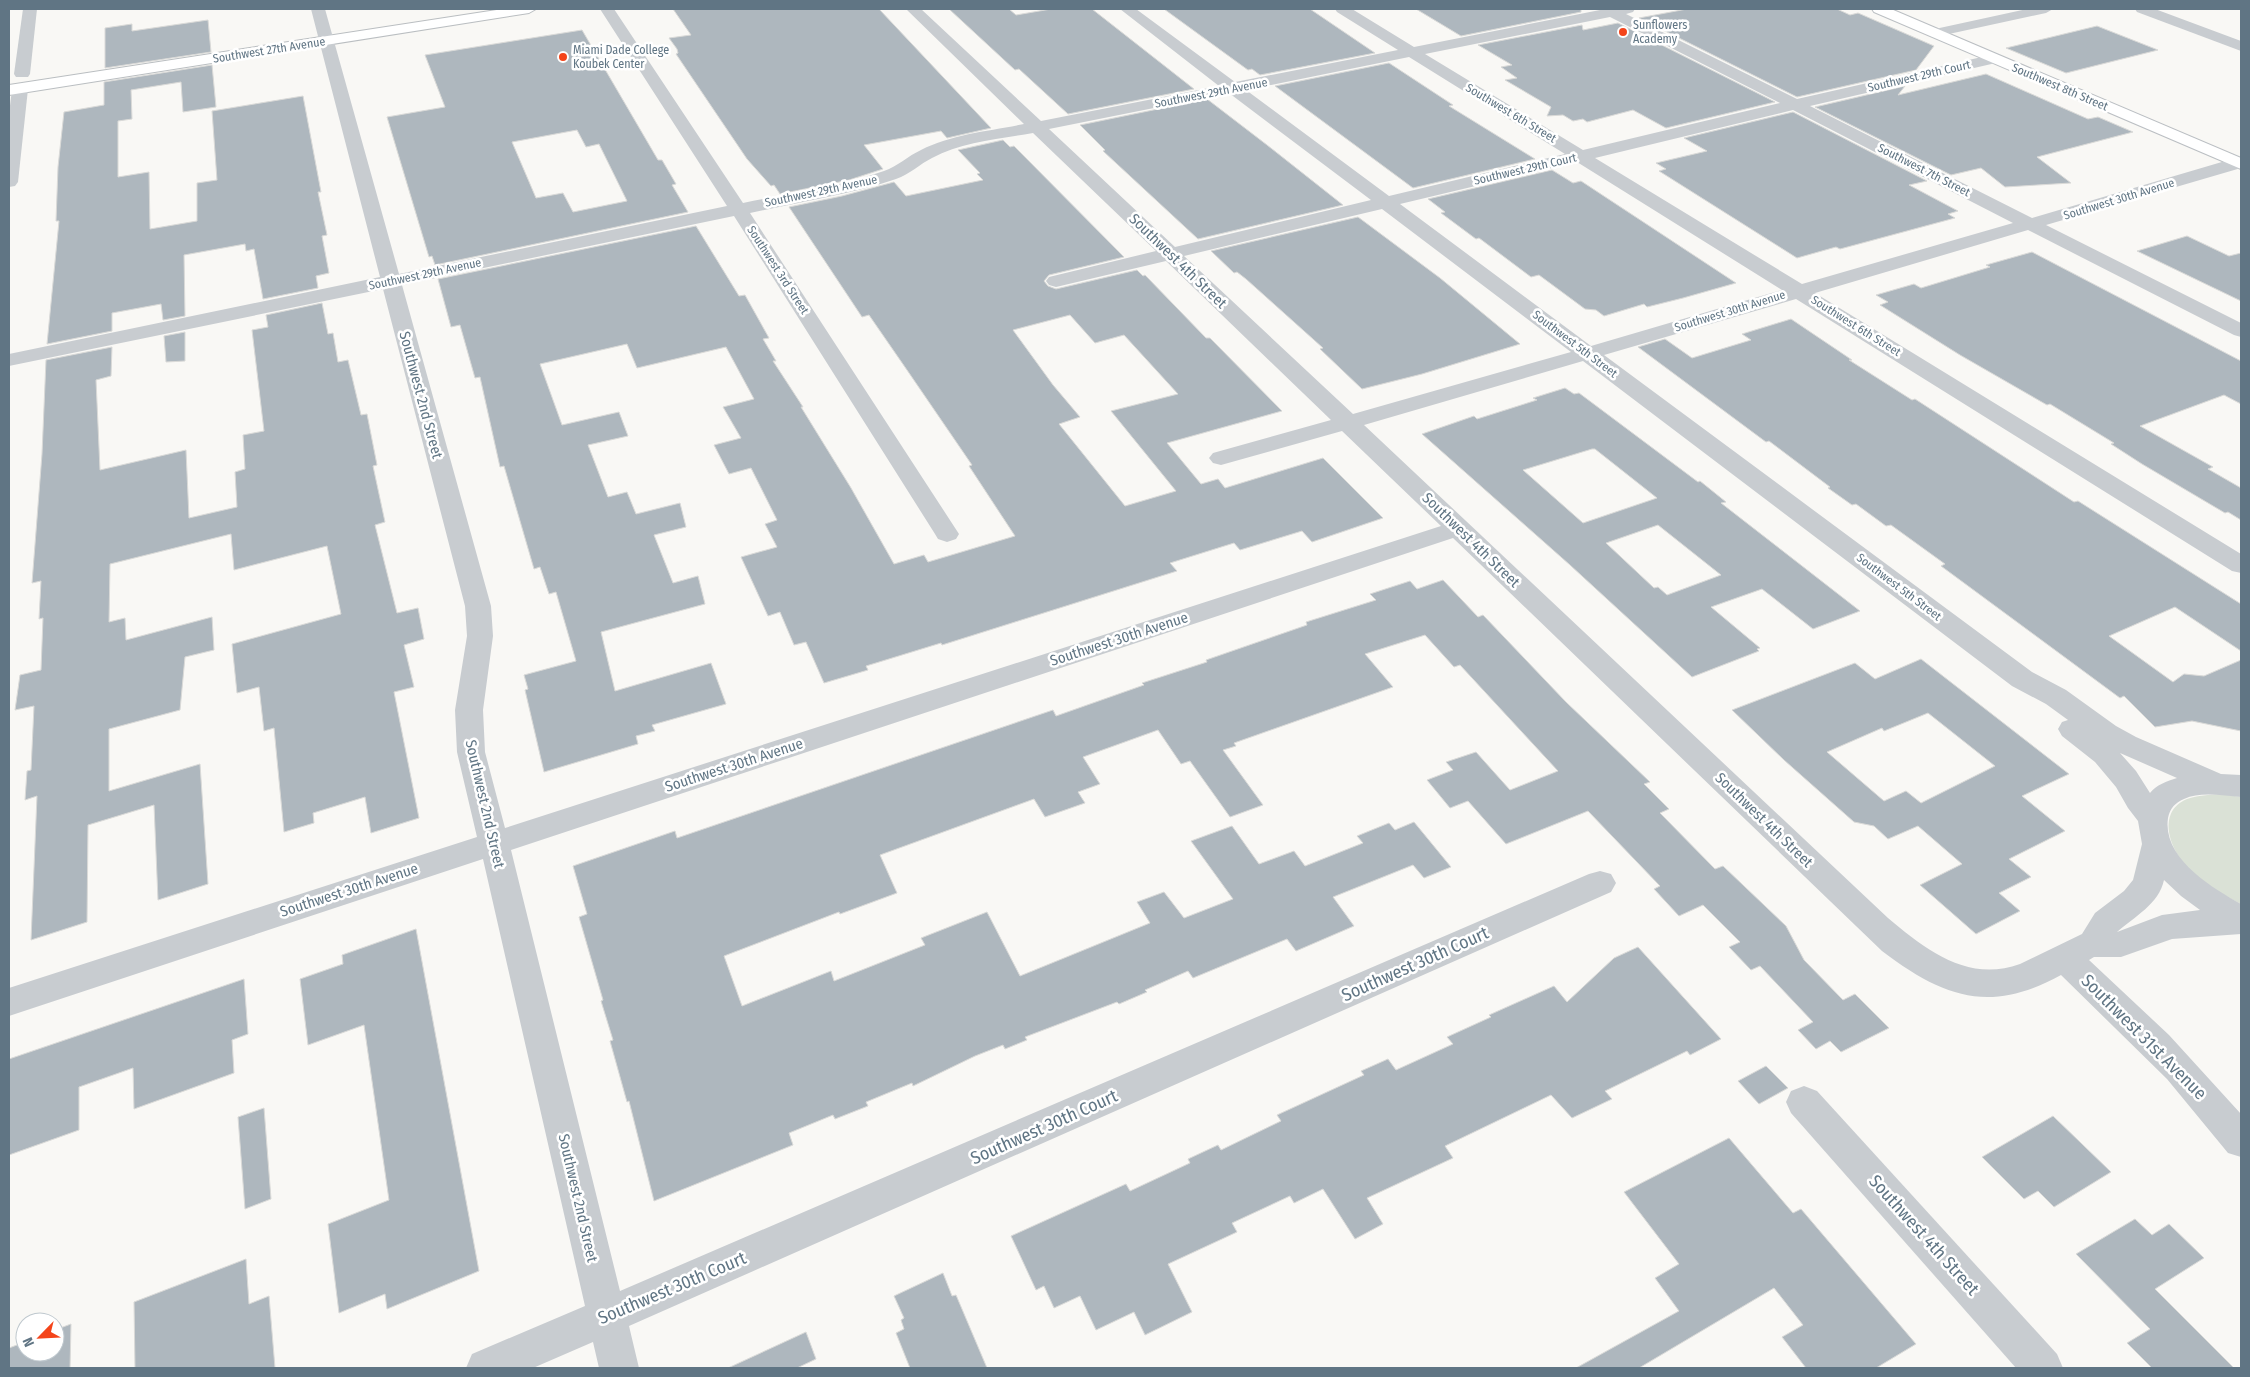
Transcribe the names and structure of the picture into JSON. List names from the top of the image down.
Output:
{
  "streets": {
    "main road": ["Southwest 27th Avenue", "Southwest 8th Street"],
    "street": [
      "Southwest 29th Court",
      "Southwest 29th Avenue",
      "Southwest 6th Street",
      "Southwest 7th Street",
      "Southwest 30th Avenue",
      "Southwest 4th Street",
      "Southwest 3rd Street",
      "Southwest 5th Street",
      "Southwest 2nd Street",
      "Southwest 30th Court",
      "Southwest 31st Avenue"
    ]
  },
  "crossings": [
    ["Southwest 27th Avenue", "Southwest 2nd Street"],
    ["Southwest 29th Court", "Southwest 8th Street"],
    ["Southwest 29th Court", "Southwest 6th Street"],
    ["Southwest 29th Court", "Southwest 7th Street"],
    ["Southwest 29th Court", "Southwest 4th Street"],
    ["Southwest 29th Court", "Southwest 5th Street"],
    ["Southwest 8th Street", "Southwest 30th Avenue"],
    ["Southwest 29th Avenue", "Southwest 6th Street"],
    ["Southwest 29th Avenue", "Southwest 7th Street"],
    ["Southwest 29th Avenue", "Southwest 4th Street"],
    ["Southwest 29th Avenue", "Southwest 3rd Street"],
    ["Southwest 29th Avenue", "Southwest 5th Street"],
    ["Southwest 29th Avenue", "Southwest 2nd Street"],
    ["Southwest 6th Street", "Southwest 30th Avenue"],
    ["Southwest 7th Street", "Southwest 30th Avenue"],
    ["Southwest 30th Avenue", "Southwest 4th Street"],
    ["Southwest 30th Avenue", "Southwest 5th Street"],
    ["Southwest 30th Avenue", "Southwest 2nd Street"],
    ["Southwest 4th Street", "Southwest 31st Avenue"],
    ["Southwest 2nd Street", "Southwest 30th Court"]
  ],
  "places": ["Sunflowers Academy", "Miami Dade College Koubek Center"],
  "north": "bottom left"
}
